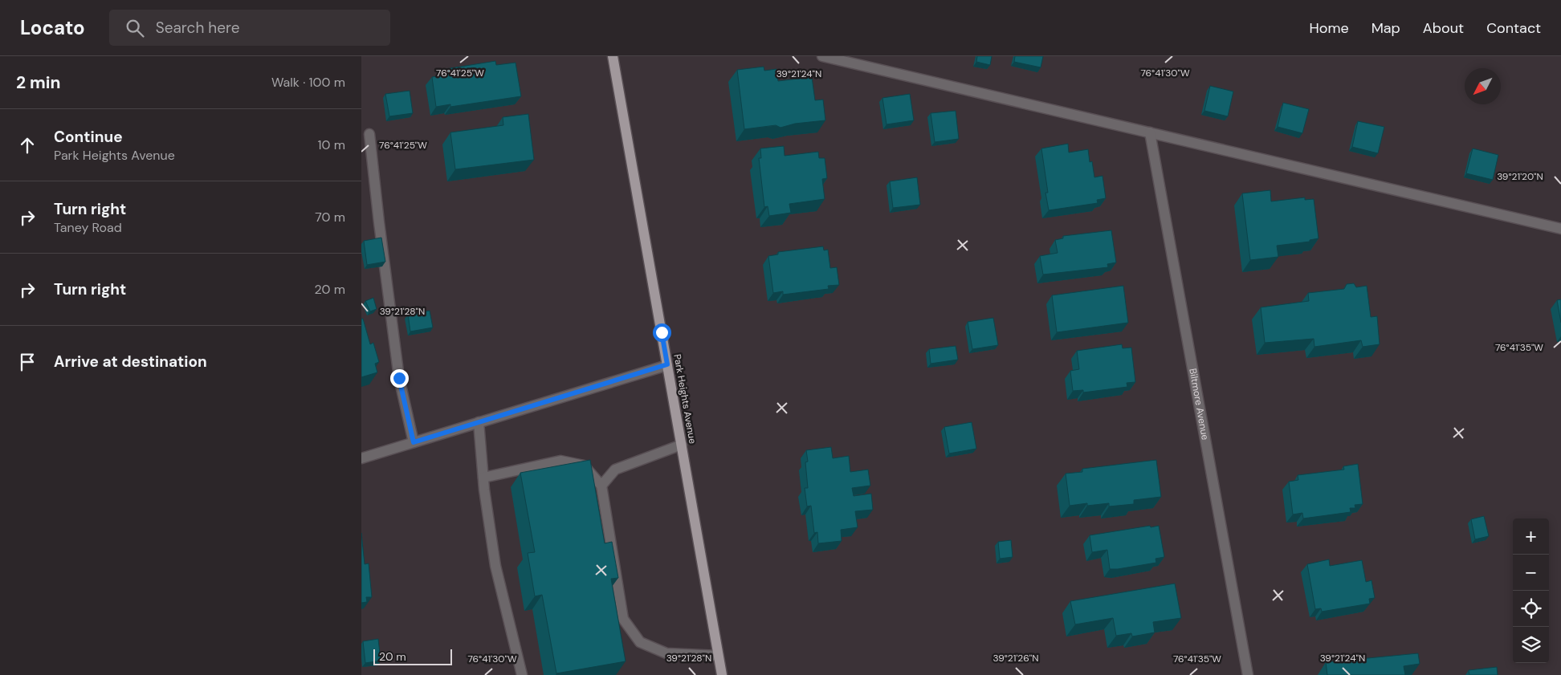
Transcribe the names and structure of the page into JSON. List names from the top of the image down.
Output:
{
  "streets": {
    "main road": ["Park Heights Avenue"],
    "street": ["Biltmore Avenue"]
  },
  "scale_bar": "20 m",
  "north": "bottom left",
  "page": {
    "header": "Locato",
    "search": "Search here",
    "nav": [
      "Home",
      "Map",
      "About",
      "Contact"
    ],
    "heading": ["2 min", "Walk · 100 m"],
    "list": [
      ["Continue", "Park Heights Avenue", "10 m"],
      ["Turn right", "Taney Road", "70 m"],
      ["Turn right", "20 m"],
      "Arrive at destination"
    ],
    "map_buttons": ["+", "−"],
    "scale": "20 m"
  },
  "coordinates": [
    "76°41'25\"W",
    "76°41'30\"W",
    "39°21'24\"N",
    "39°21'20\"N",
    "39°21'28\"N",
    "76°41'35\"W",
    "39°21'26\"N"
  ]
}
